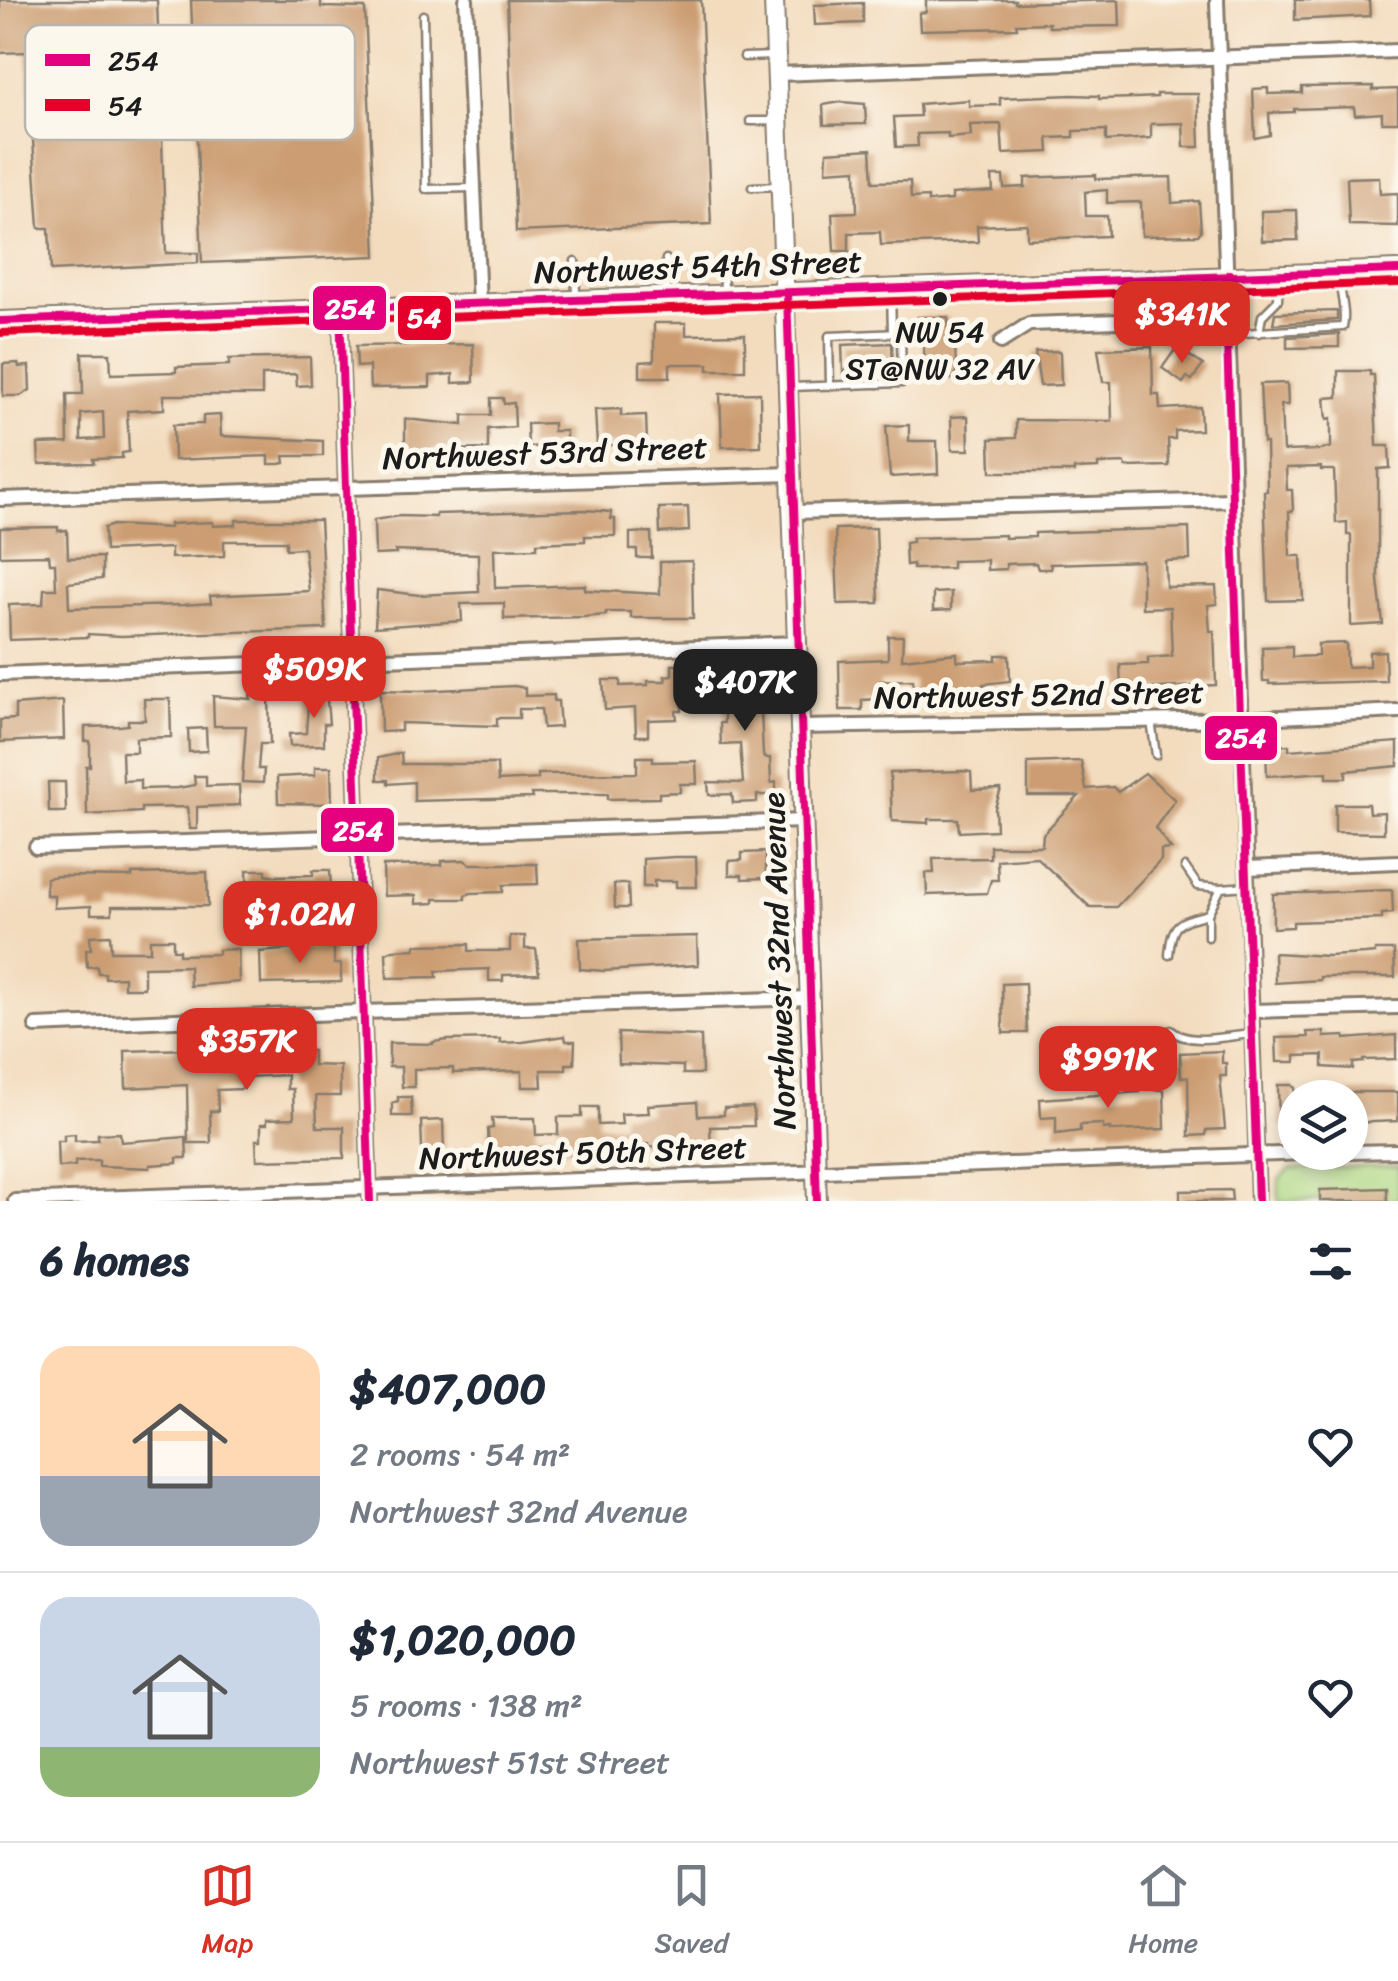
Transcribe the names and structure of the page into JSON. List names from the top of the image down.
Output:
{
  "streets": {
    "main road": ["Northwest 54th Street", "Northwest 32nd Avenue"],
    "street": ["Northwest 53rd Street", "Northwest 52nd Street", "Northwest 50th Street"]
  },
  "crossings": [
    ["Northwest 54th Street", "Northwest 32nd Avenue"],
    ["Northwest 53rd Street", "Northwest 32nd Avenue"],
    ["Northwest 52nd Street", "Northwest 32nd Avenue"],
    ["Northwest 32nd Avenue", "Northwest 50th Street"]
  ],
  "places": ["NW 54 ST@NW 32 AV"],
  "lines": ["transit line 254", "transit line 54"],
  "legend": ["254", "54"],
  "page": {
    "price": [
      "$341K",
      "$509K",
      "$407K",
      "$1.02M",
      "$357K",
      "$991K"
    ],
    "heading": "6 homes",
    "list": [
      {
        "name": "$407,000",
        "note": "2 rooms · 54 m² · Northwest 32nd Avenue"
      },
      {
        "name": "$1,020,000",
        "note": "5 rooms · 138 m² · Northwest 51st Street"
      }
    ],
    "tabs": ["Map", "Saved", "Home"]
  }
}
